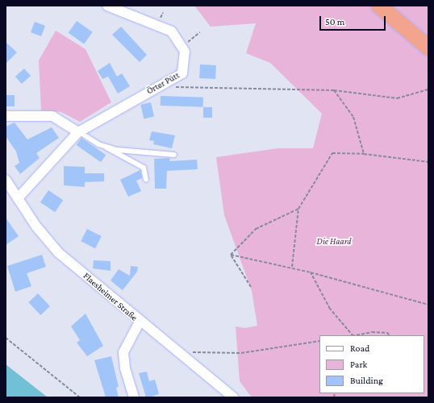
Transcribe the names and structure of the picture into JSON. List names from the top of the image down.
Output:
{
  "streets": {
    "street": ["Örter Pütt", "Flaesheimer Straße"]
  },
  "crossings": [
    ["Örter Pütt", "Flaesheimer Straße"]
  ],
  "parks": ["Die Haard"],
  "legend": ["Road", "Park", "Building"],
  "scale_bar": "50 m"
}
